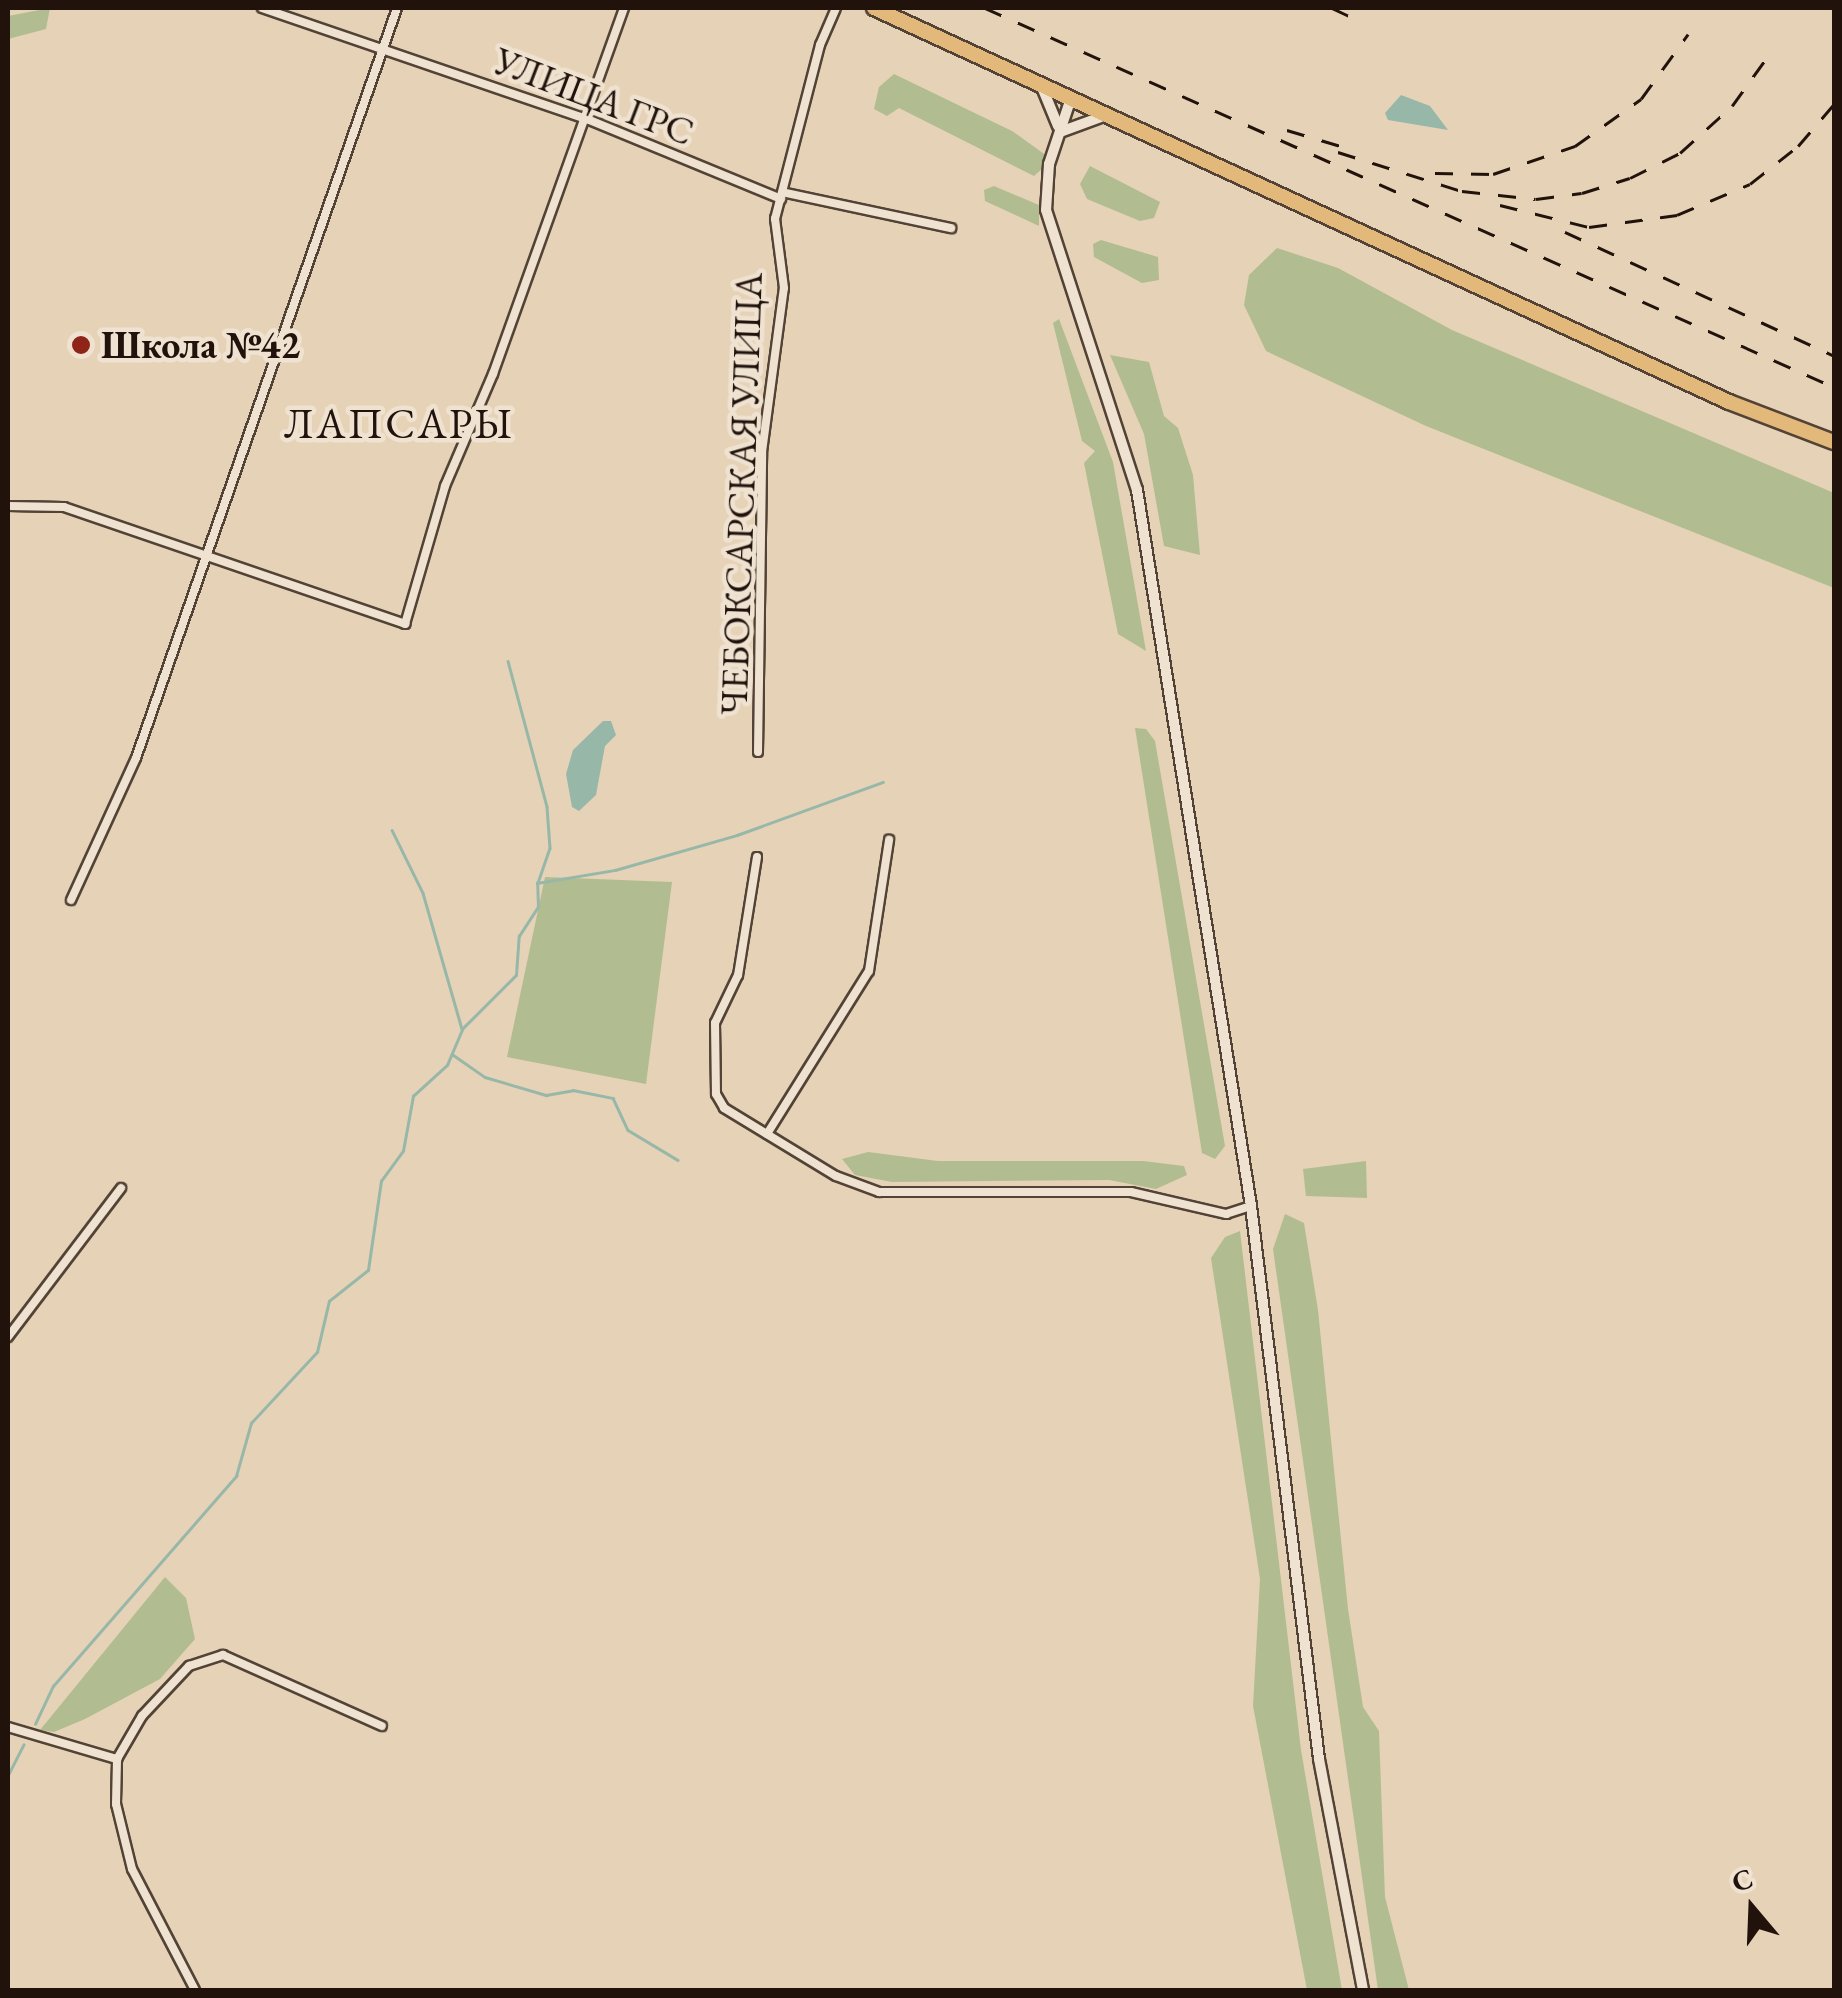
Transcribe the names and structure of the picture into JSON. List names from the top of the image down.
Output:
{
  "streets": {
    "street": ["УЛИЦА ГРС", "ЧЕБОКСАРСКАЯ УЛИЦА"]
  },
  "crossings": [
    ["УЛИЦА ГРС", "ЧЕБОКСАРСКАЯ УЛИЦА"]
  ],
  "districts": ["ЛАПСАРЫ"],
  "places": ["Школа №42"],
  "north": "top"
}
